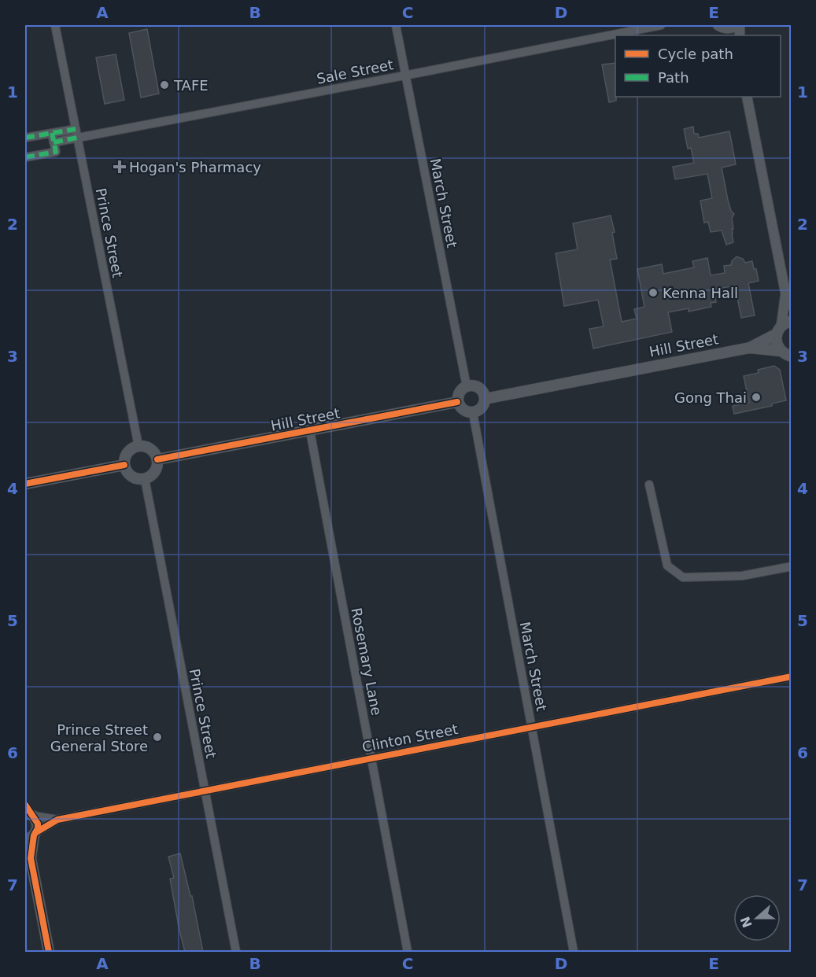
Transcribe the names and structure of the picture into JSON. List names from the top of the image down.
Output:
{
  "streets": {
    "main road": ["Hill Street"],
    "street": [
      "Sale Street",
      "March Street",
      "Prince Street",
      "Rosemary Lane",
      "Clinton Street"
    ]
  },
  "crossings": [
    ["Sale Street", "March Street"],
    ["Sale Street", "Prince Street"],
    ["March Street", "Hill Street"],
    ["March Street", "Clinton Street"],
    ["Prince Street", "Hill Street"],
    ["Prince Street", "Clinton Street"],
    ["Hill Street", "Rosemary Lane"],
    ["Rosemary Lane", "Clinton Street"]
  ],
  "places": {
    "other": [
      "TAFE",
      "Kenna Hall",
      "Gong Thai",
      "Prince Street General Store"
    ],
    "health": ["Hogan's Pharmacy"]
  },
  "legend": ["Cycle path", "Path"],
  "north": "left",
  "grid": {
    "columns": [
      "A",
      "B",
      "C",
      "D",
      "E"
    ],
    "rows": [
      "1",
      "2",
      "3",
      "4",
      "5",
      "6",
      "7"
    ]
  }
}
